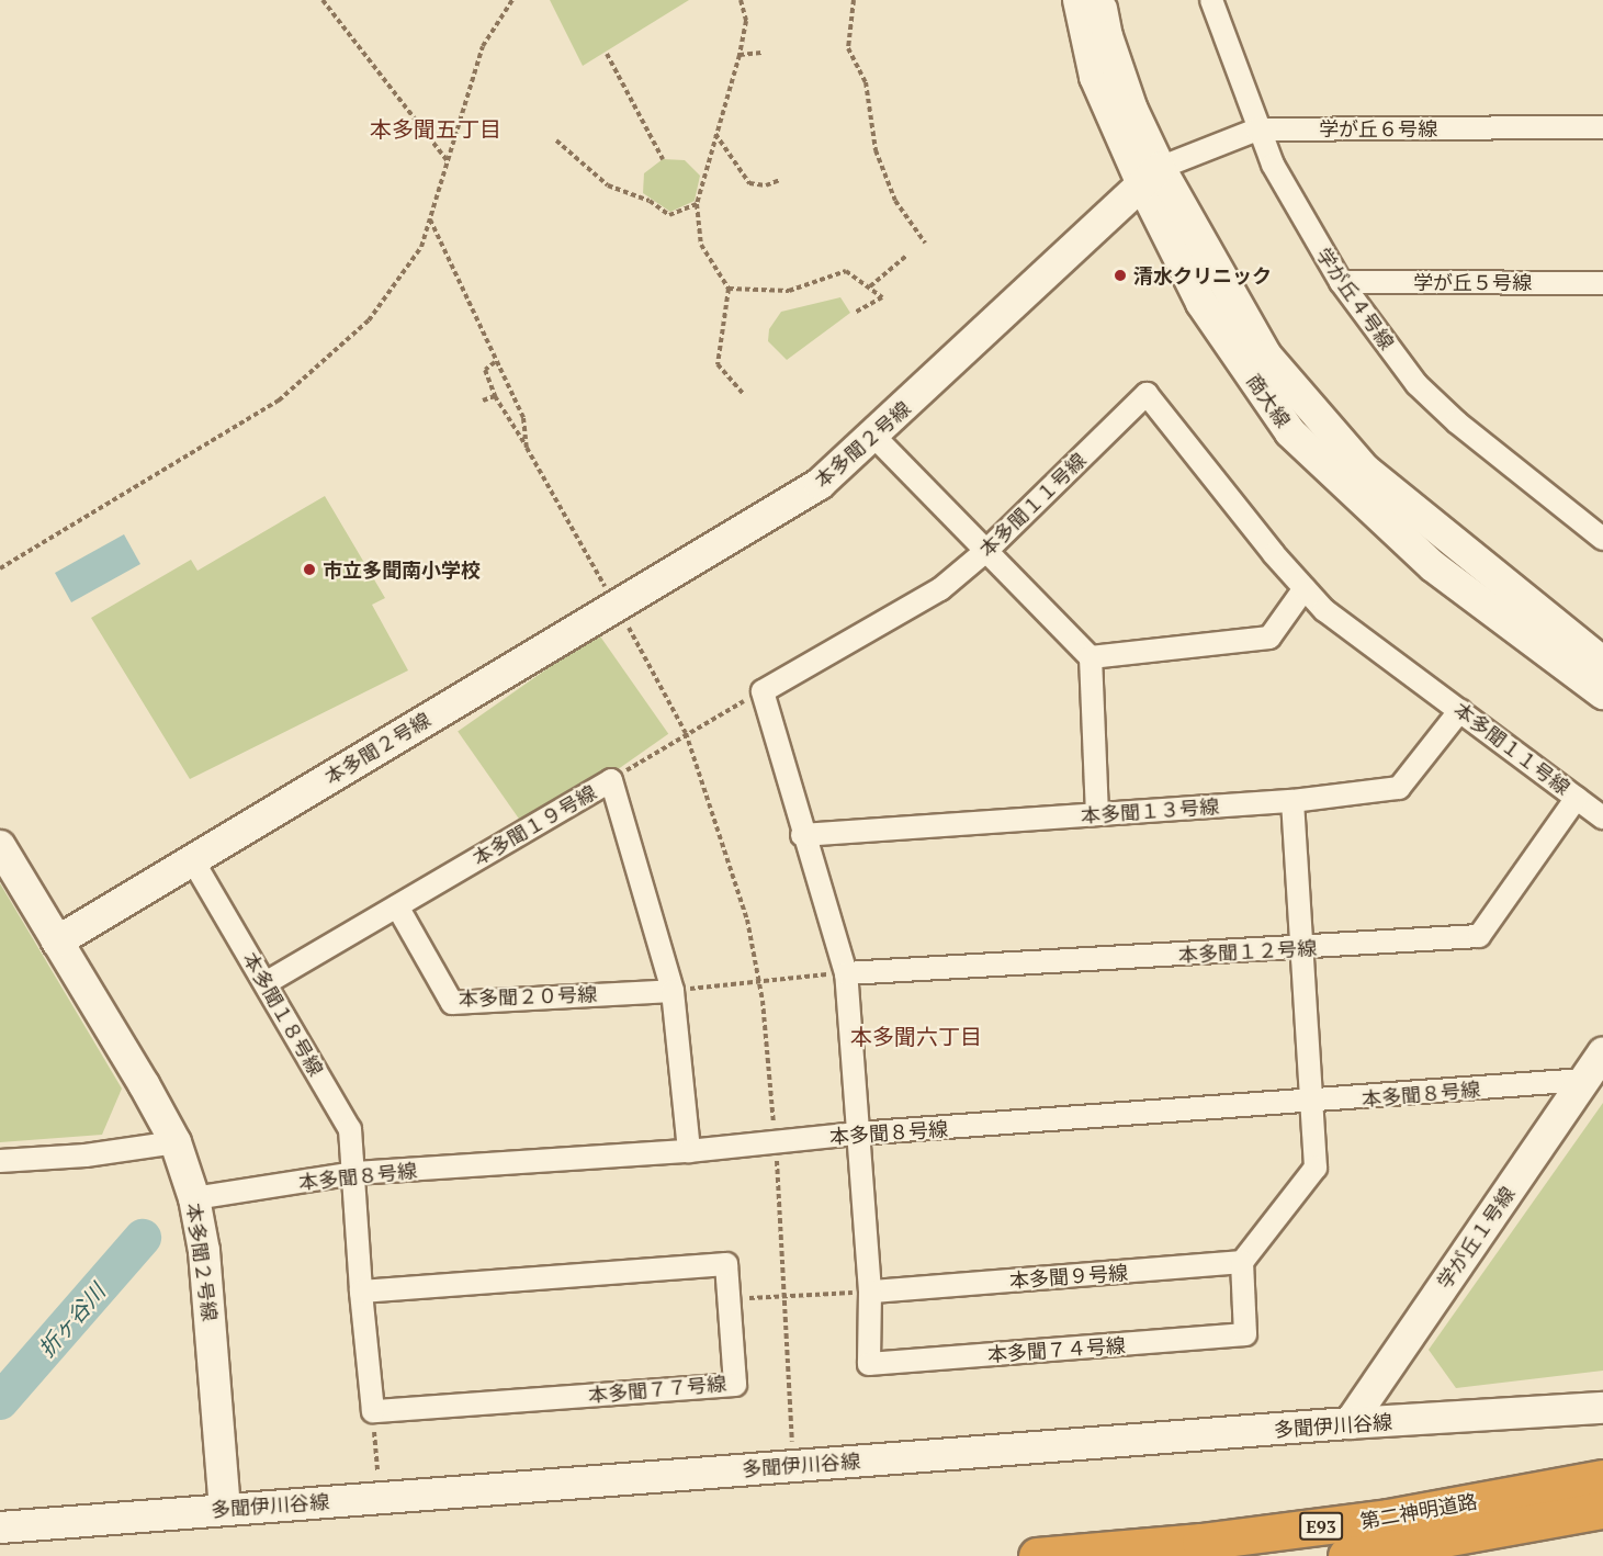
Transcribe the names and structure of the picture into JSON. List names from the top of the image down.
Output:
{
  "streets": {
    "highway": ["第二神明道路", "E93"],
    "street": [
      "学が丘６号線",
      "学が丘５号線",
      "学が丘４号線",
      "商大線",
      "本多聞２号線",
      "本多聞１１号線",
      "本多聞１３号線",
      "本多聞１９号線",
      "本多聞１２号線",
      "本多聞２０号線",
      "本多聞１８号線",
      "本多聞８号線",
      "学が丘１号線",
      "本多聞９号線",
      "本多聞７４号線",
      "本多聞７７号線",
      "多聞伊川谷線"
    ]
  },
  "crossings": [
    ["学が丘６号線", "学が丘４号線"],
    ["学が丘６号線", "商大線"],
    ["学が丘６号線", "本多聞２号線"],
    ["学が丘５号線", "学が丘４号線"],
    ["商大線", "本多聞２号線"],
    ["本多聞２号線", "本多聞１８号線"],
    ["本多聞２号線", "本多聞８号線"],
    ["本多聞２号線", "多聞伊川谷線"],
    ["本多聞１１号線", "本多聞１３号線"],
    ["本多聞１１号線", "本多聞１２号線"],
    ["本多聞１９号線", "本多聞２０号線"],
    ["本多聞１９号線", "本多聞１８号線"],
    ["本多聞１９号線", "本多聞８号線"],
    ["本多聞１８号線", "本多聞８号線"],
    ["本多聞８号線", "学が丘１号線"],
    ["学が丘１号線", "多聞伊川谷線"],
    ["本多聞９号線", "本多聞７４号線"]
  ],
  "districts": ["本多聞五丁目", "本多聞六丁目"],
  "water": ["折ヶ谷川"],
  "places": ["清水クリニック", "市立多聞南小学校"]
}
